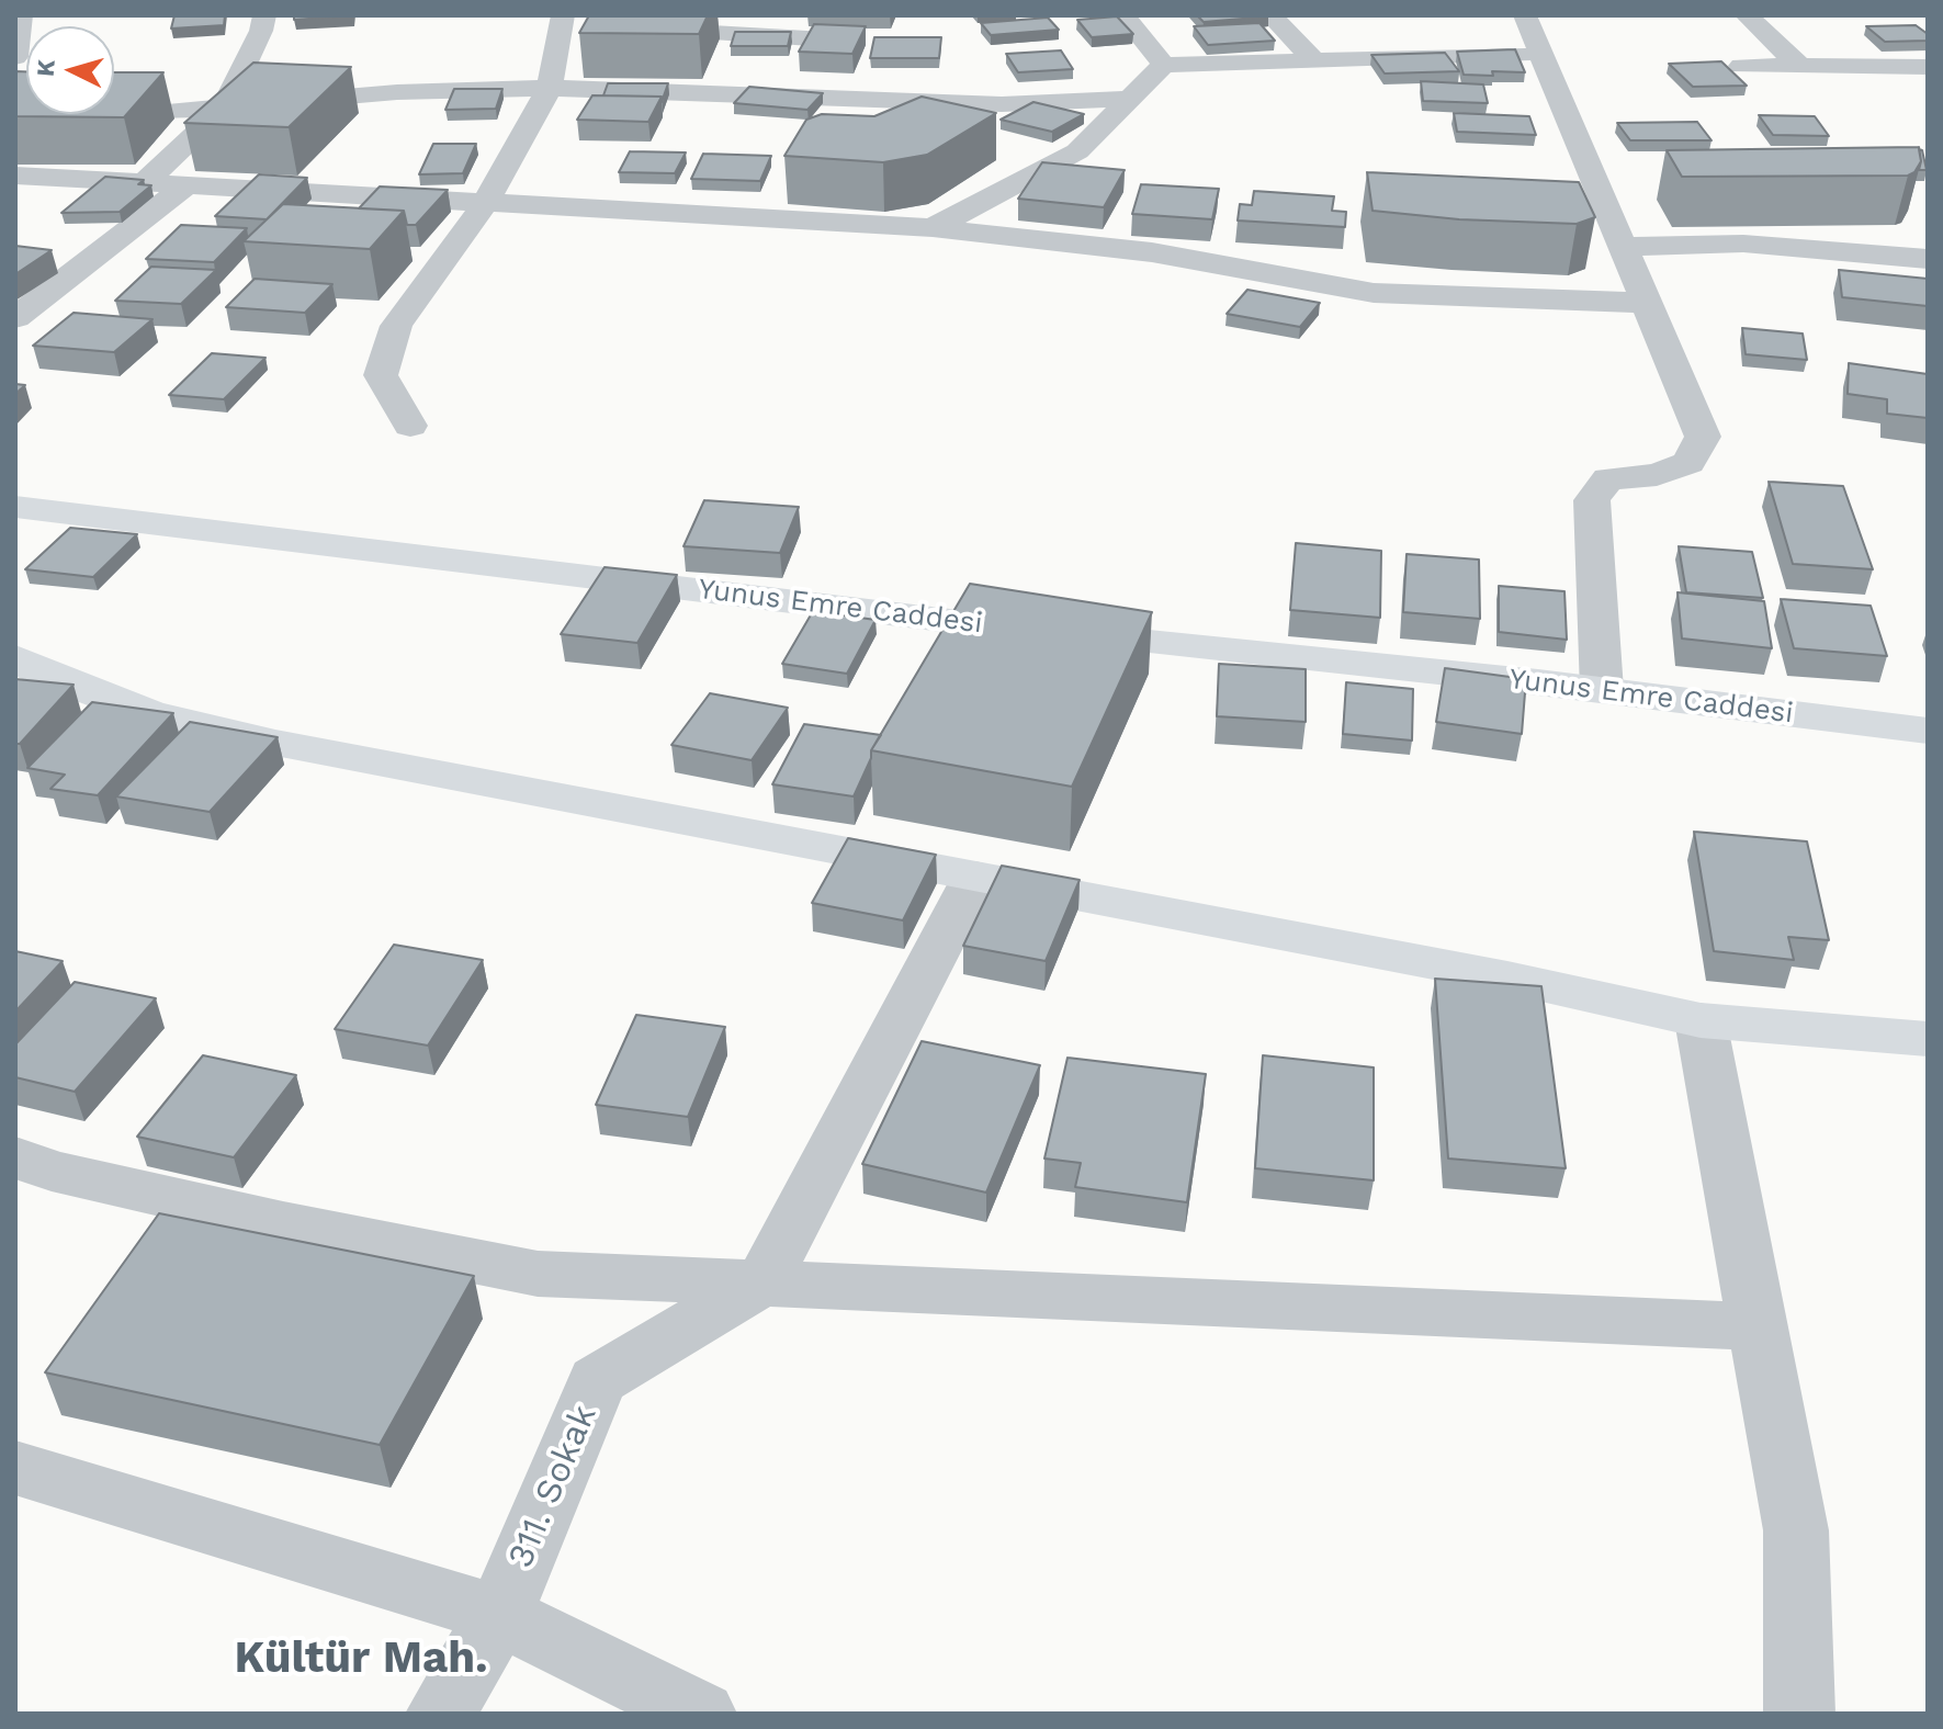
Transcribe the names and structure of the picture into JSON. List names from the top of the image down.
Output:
{
  "streets": {
    "street": ["Yunus Emre Caddesi", "311. Sokak"]
  },
  "districts": ["Kültür Mah."],
  "north": "left"
}
